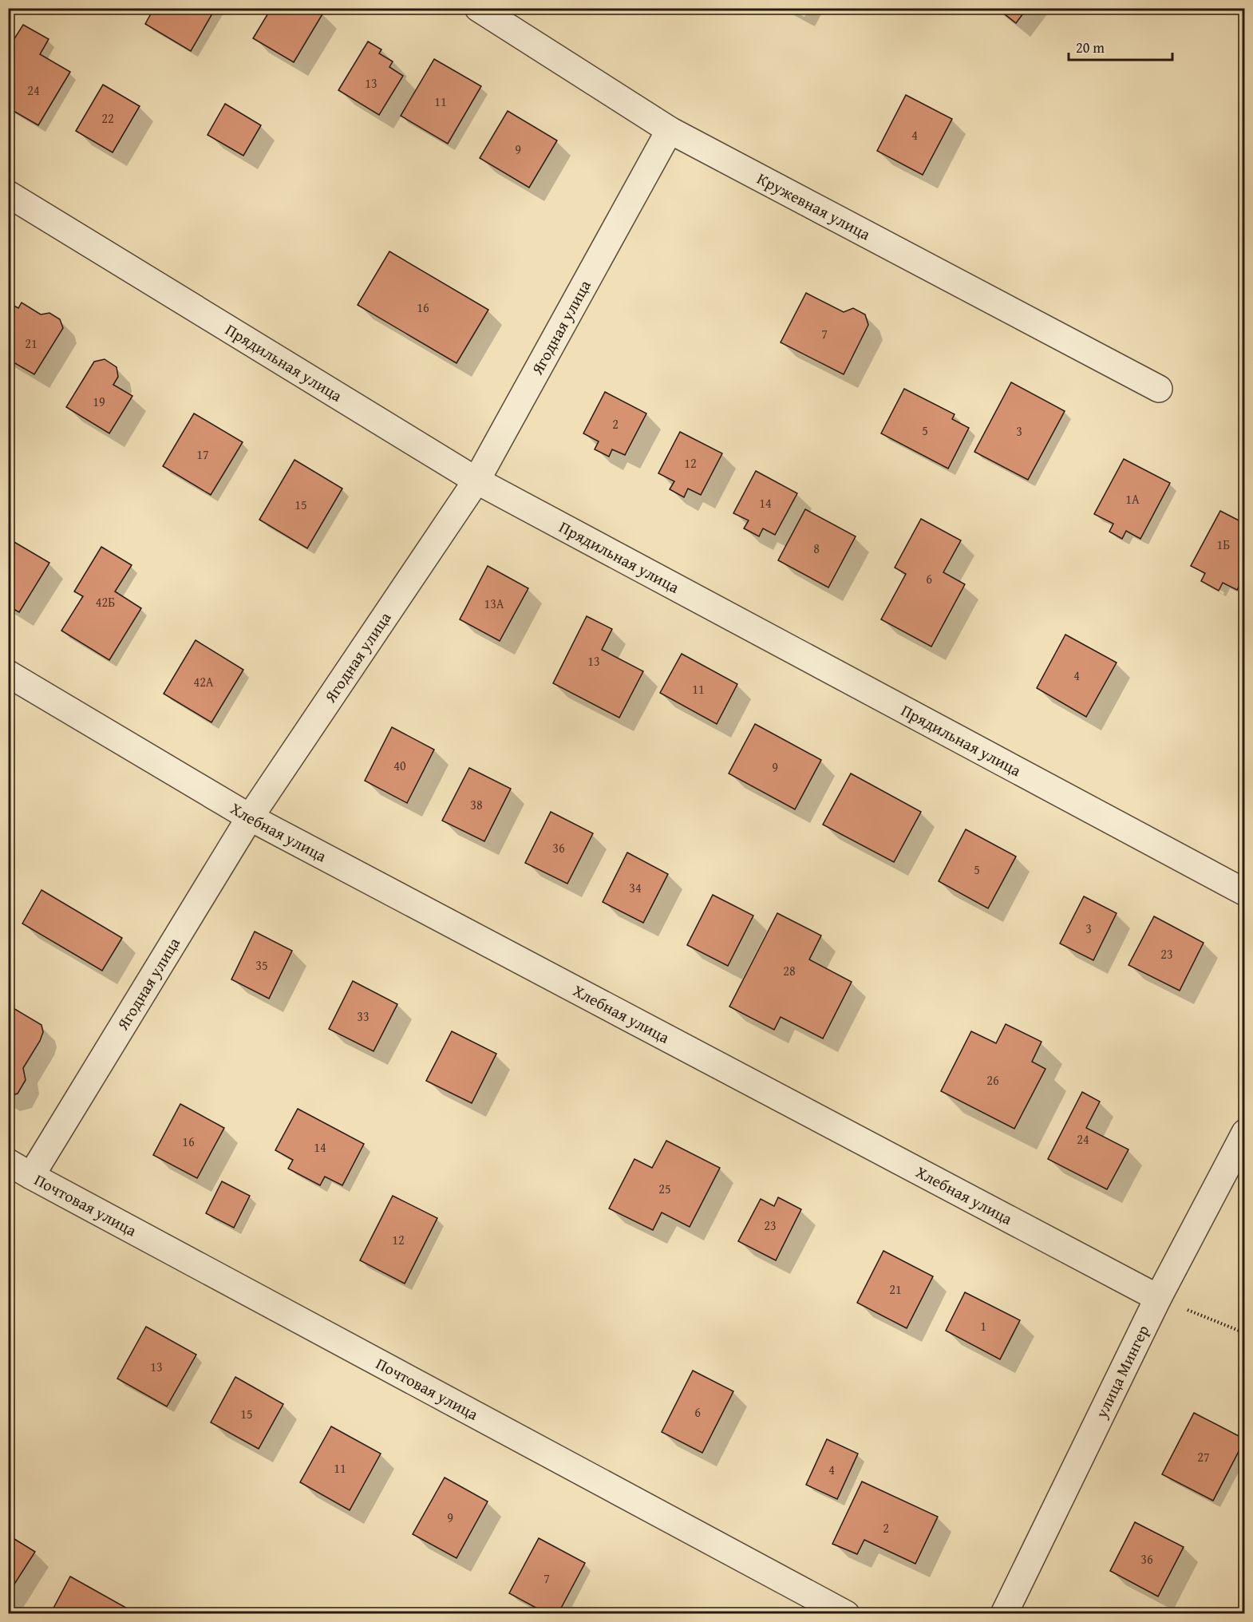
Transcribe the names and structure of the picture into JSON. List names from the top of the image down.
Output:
{
  "streets": {
    "street": [
      "Кружевная улица",
      "Ягодная улица",
      "Прядильная улица",
      "Хлебная улица",
      "Почтовая улица",
      "улица Мингер"
    ]
  },
  "crossings": [
    ["Кружевная улица", "Ягодная улица"],
    ["Ягодная улица", "Прядильная улица"],
    ["Ягодная улица", "Хлебная улица"],
    ["Ягодная улица", "Почтовая улица"],
    ["Хлебная улица", "улица Мингер"]
  ],
  "house_numbers": [
    "13",
    "24",
    "11",
    "22",
    "4",
    "9",
    "16",
    "7",
    "21",
    "19",
    "2",
    "5",
    "3",
    "17",
    "12",
    "1А",
    "14",
    "15",
    "1Б",
    "8",
    "6",
    "42Б",
    "13А",
    "13",
    "4",
    "42А",
    "11",
    "40",
    "9",
    "38",
    "36",
    "5",
    "34",
    "3",
    "23",
    "35",
    "28",
    "33",
    "26",
    "24",
    "16",
    "14",
    "25",
    "23",
    "12",
    "21",
    "1",
    "13",
    "6",
    "15",
    "27",
    "11",
    "4",
    "9",
    "2",
    "36",
    "7"
  ],
  "scale_bar": "20 m"
}
